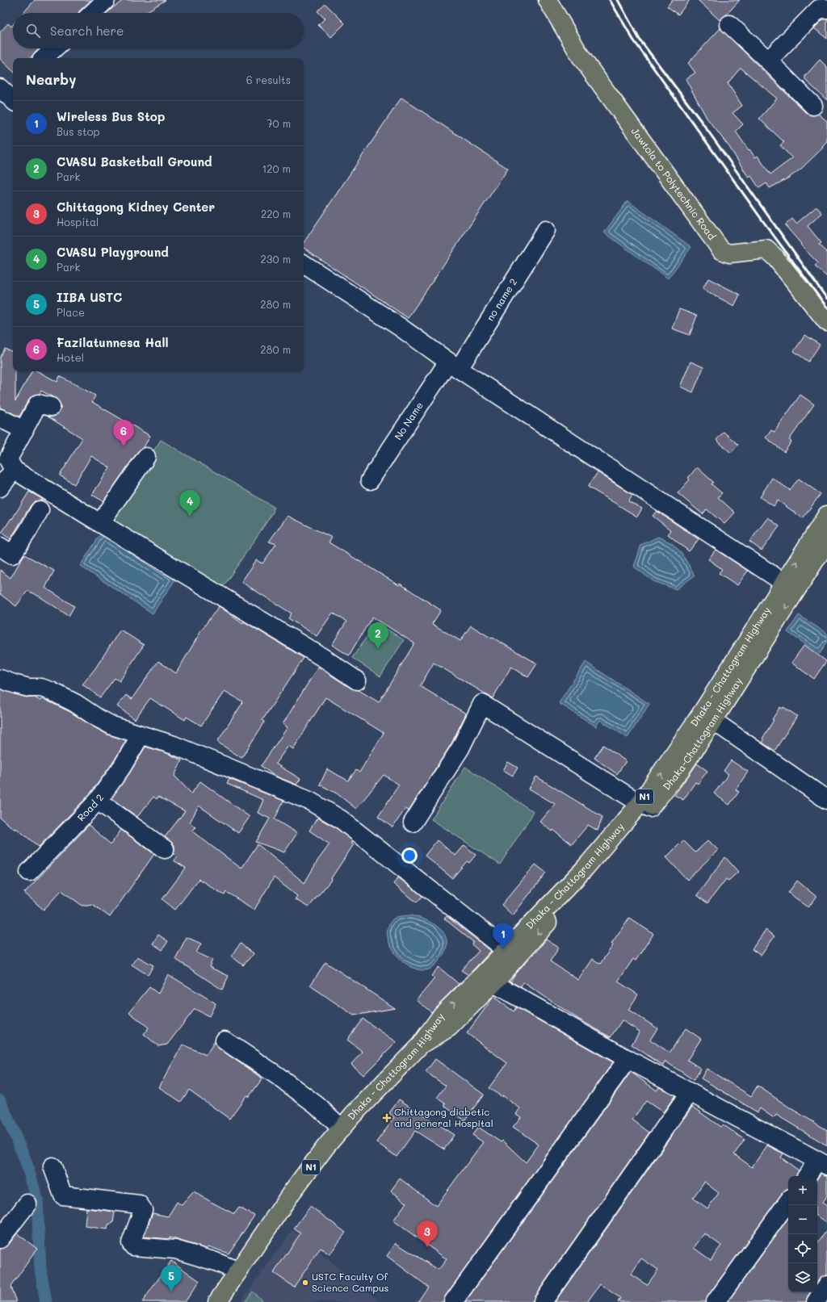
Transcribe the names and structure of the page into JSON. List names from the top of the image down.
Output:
{
  "streets": {
    "main road": [
      "Jawtola to Polytechnic Road",
      "Dhaka - Chattogram Highway",
      "Dhaka-Chattogram Highway",
      "N1"
    ],
    "street": ["no name 2", "No Name", "Road 2"]
  },
  "crossings": [
    ["no name 2", "No Name"],
    ["Dhaka - Chattogram Highway", "Dhaka-Chattogram Highway"]
  ],
  "one_way": ["Dhaka-Chattogram Highway"],
  "places": {
    "health": ["Chittagong diabetic and general Hospital"],
    "other": ["USTC Faculty Of Science Campus"]
  },
  "page": {
    "search": "Search here",
    "heading": ["Nearby", "6 results"],
    "list": [
      {
        "mark": "1",
        "name": "Wireless Bus Stop",
        "note": "Bus stop",
        "value": "70 m"
      },
      {
        "mark": "2",
        "name": "CVASU Basketball Ground",
        "note": "Park",
        "value": "120 m"
      },
      {
        "mark": "3",
        "name": "Chittagong Kidney Center",
        "note": "Hospital",
        "value": "220 m"
      },
      {
        "mark": "4",
        "name": "CVASU Playground",
        "note": "Park",
        "value": "230 m"
      },
      {
        "mark": "5",
        "name": "IIBA USTC",
        "note": "Place",
        "value": "280 m"
      },
      {
        "mark": "6",
        "name": "Fazilatunnesa Hall",
        "note": "Hotel",
        "value": "280 m"
      }
    ],
    "pins": [
      "6",
      "4",
      "2",
      "1",
      "3",
      "5"
    ],
    "map_buttons": ["+", "−"]
  }
}
